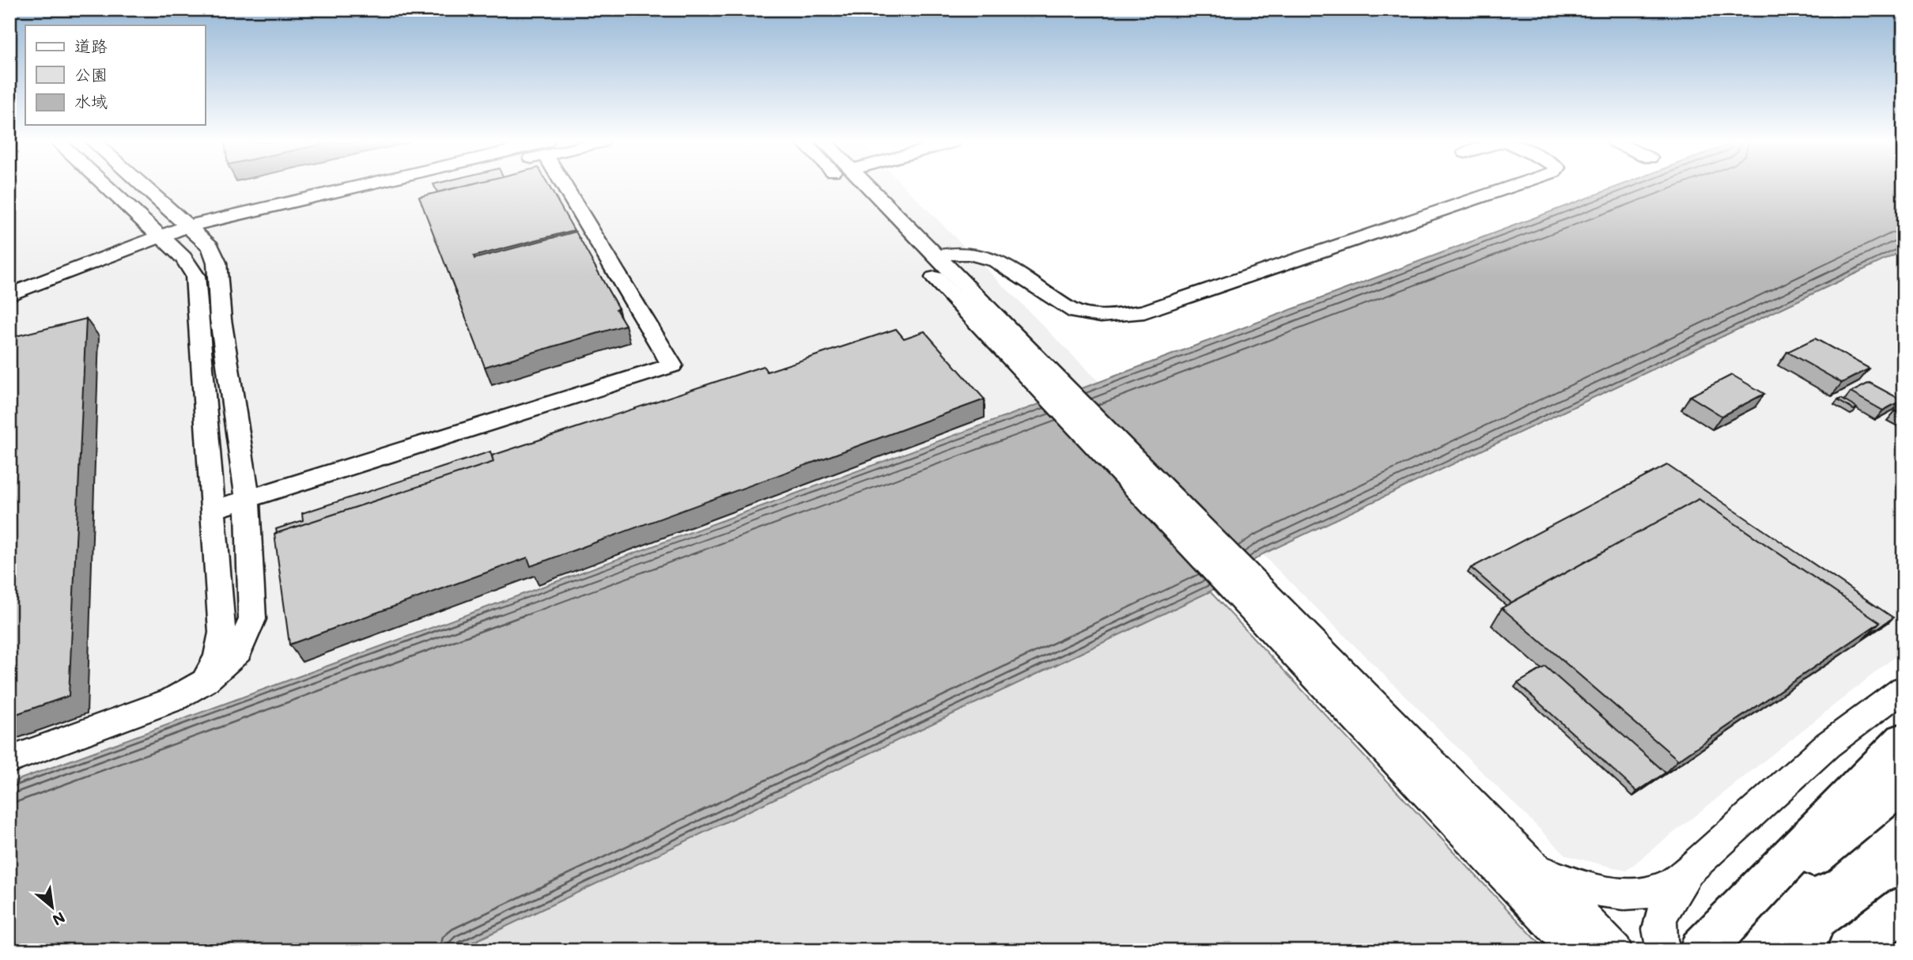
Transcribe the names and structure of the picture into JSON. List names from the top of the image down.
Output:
{
  "legend": ["道路", "公園", "水域"],
  "north": "bottom right"
}
